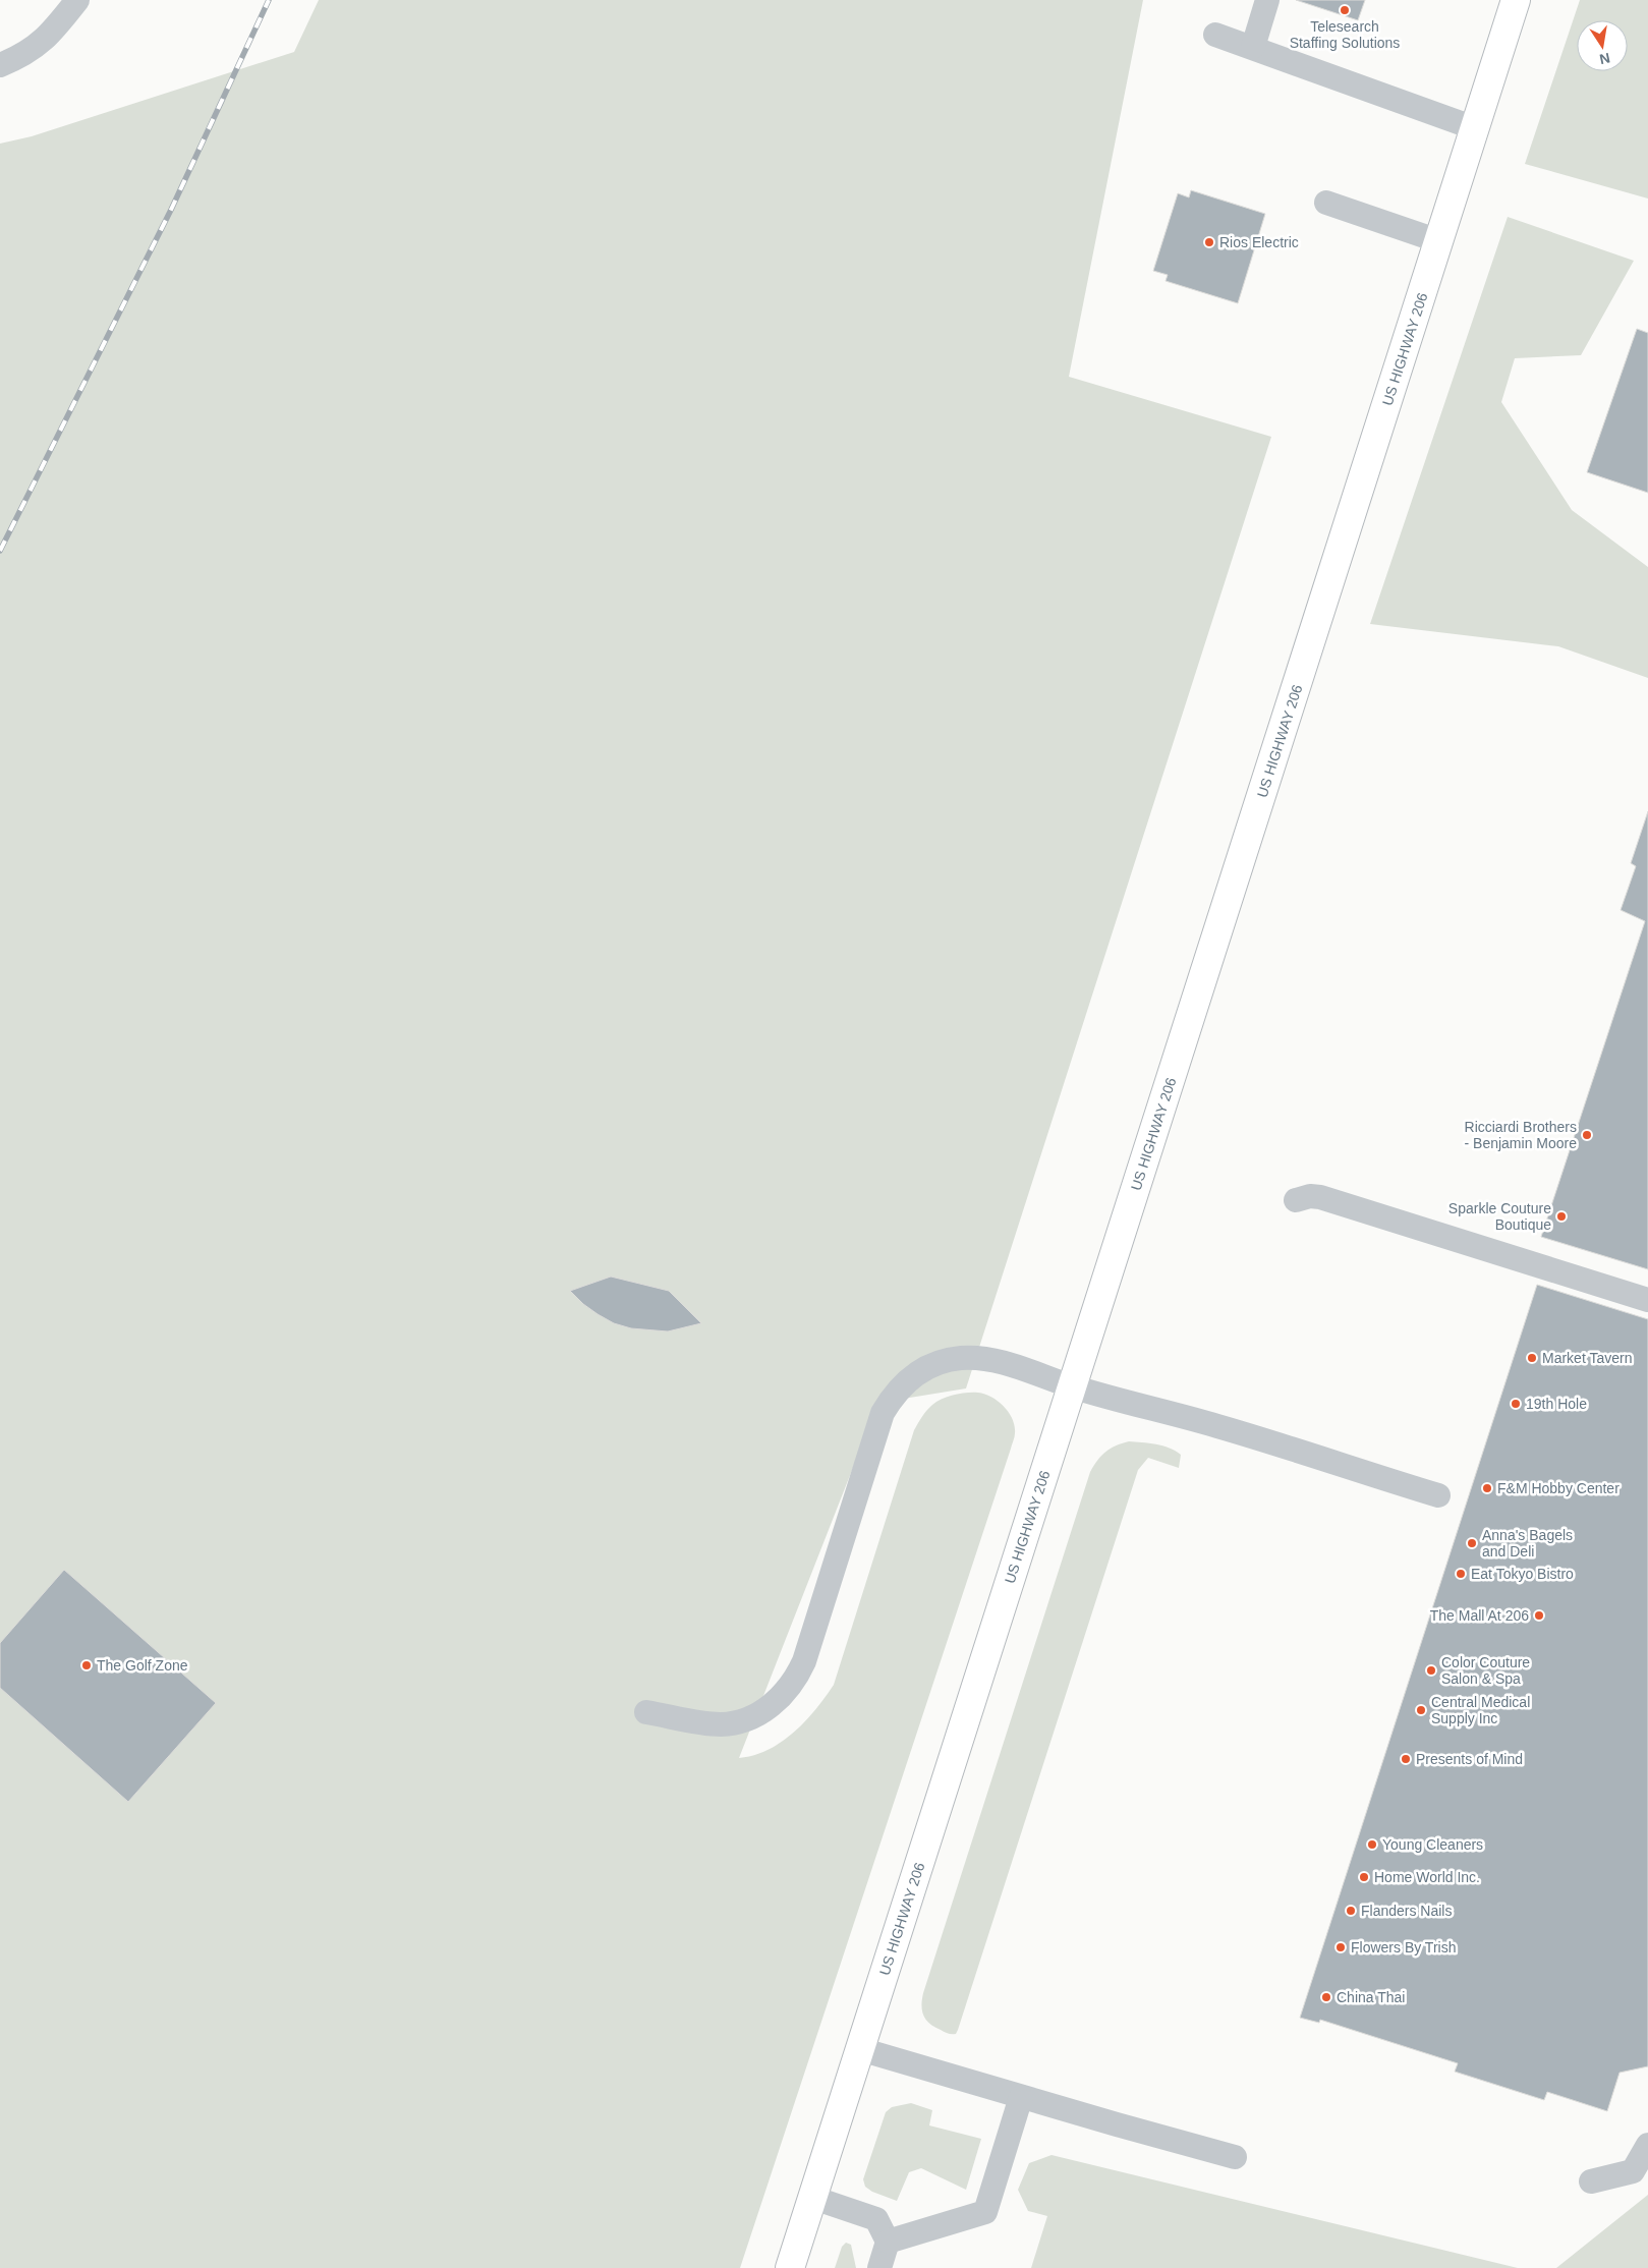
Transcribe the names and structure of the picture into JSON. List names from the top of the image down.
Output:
{
  "streets": {
    "highway": ["US HIGHWAY 206"]
  },
  "places": [
    "Telesearch Staffing Solutions",
    "Rios Electric",
    "Ricciardi Brothers - Benjamin Moore",
    "Sparkle Couture Boutique",
    "Market Tavern",
    "19th Hole",
    "F&M Hobby Center",
    "Anna's Bagels and Deli",
    "Eat Tokyo Bistro",
    "The Mall At 206",
    "The Golf Zone",
    "Color Couture Salon & Spa",
    "Central Medical Supply Inc",
    "Presents of Mind",
    "Young Cleaners",
    "Home World Inc.",
    "Flanders Nails",
    "Flowers By Trish",
    "China Thai"
  ],
  "north": "bottom"
}
